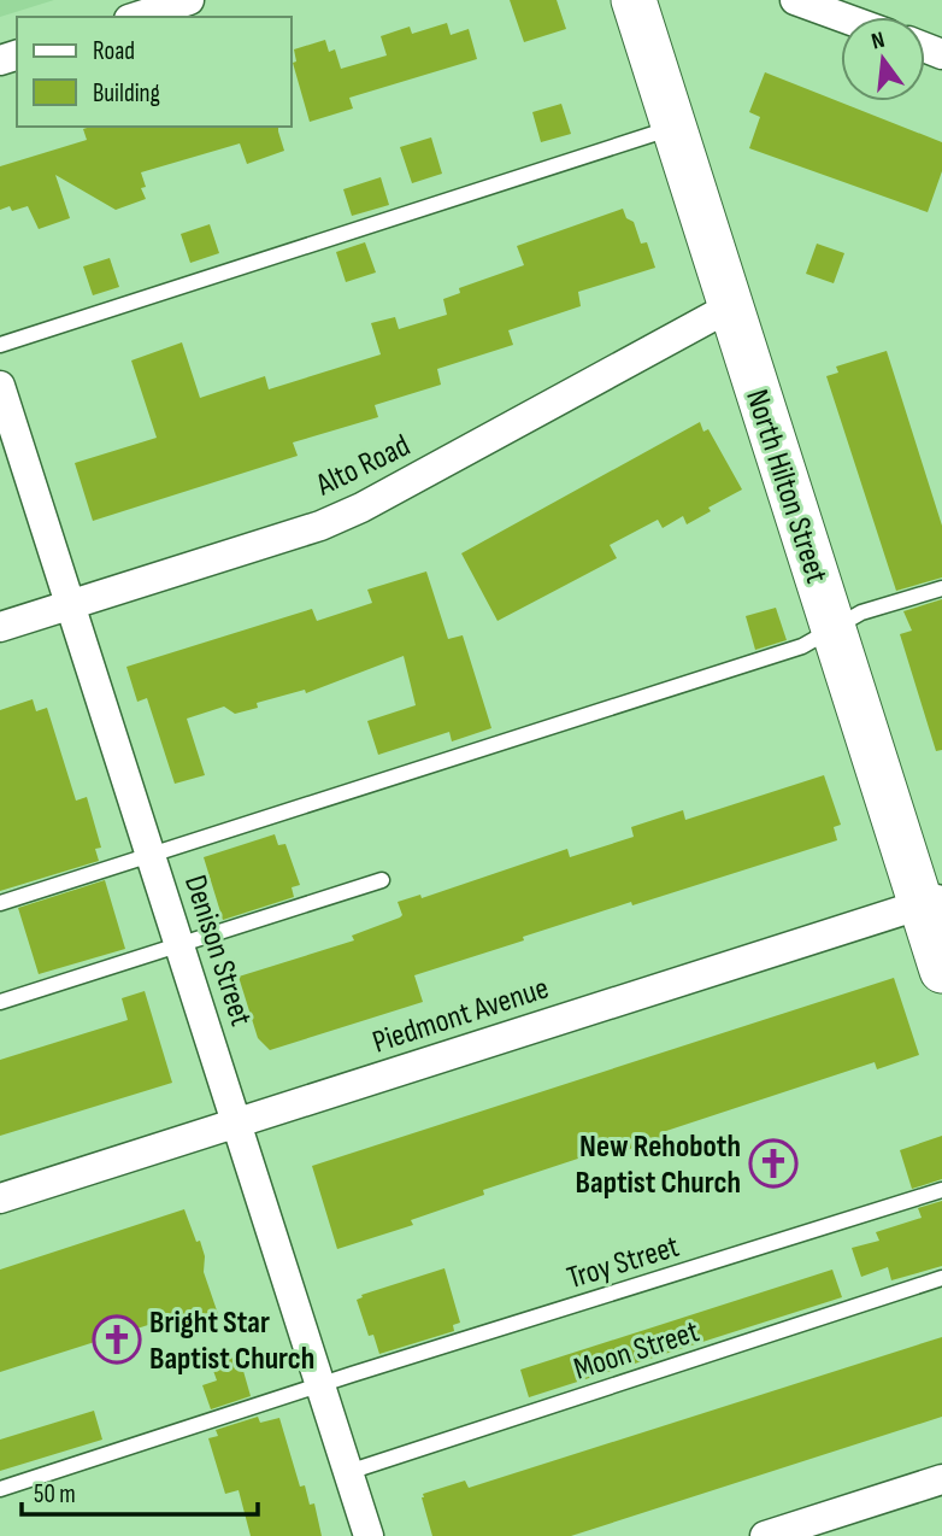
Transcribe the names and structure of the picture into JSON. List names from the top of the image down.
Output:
{
  "streets": {
    "main road": ["North Hilton Street"],
    "street": ["Alto Road", "Denison Street", "Piedmont Avenue"],
    "lane": ["Troy Street", "Moon Street"]
  },
  "crossings": [
    ["Alto Road", "North Hilton Street"],
    ["Alto Road", "Denison Street"],
    ["North Hilton Street", "Piedmont Avenue"],
    ["Denison Street", "Piedmont Avenue"],
    ["Denison Street", "Troy Street"],
    ["Denison Street", "Moon Street"]
  ],
  "places": {
    "church": ["New Rehoboth Baptist Church", "Bright Star Baptist Church"]
  },
  "legend": ["Road", "Building"],
  "scale_bar": "50 m",
  "north": "top"
}
